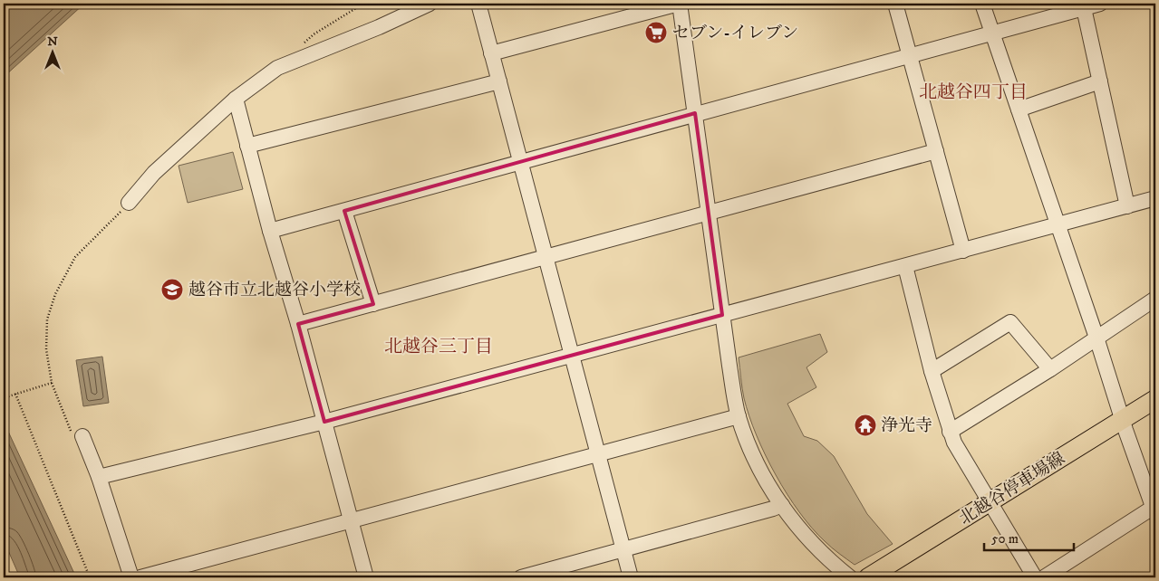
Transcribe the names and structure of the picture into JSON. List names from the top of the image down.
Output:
{
  "streets": {
    "main road": ["北越谷停車場線"]
  },
  "districts": ["北越谷四丁目", "北越谷三丁目"],
  "places": {
    "supermarket": ["セブン-イレブン"],
    "school or university": ["越谷市立北越谷小学校"],
    "temple": ["浄光寺"]
  },
  "scale_bar": "50 m",
  "north": "top"
}
